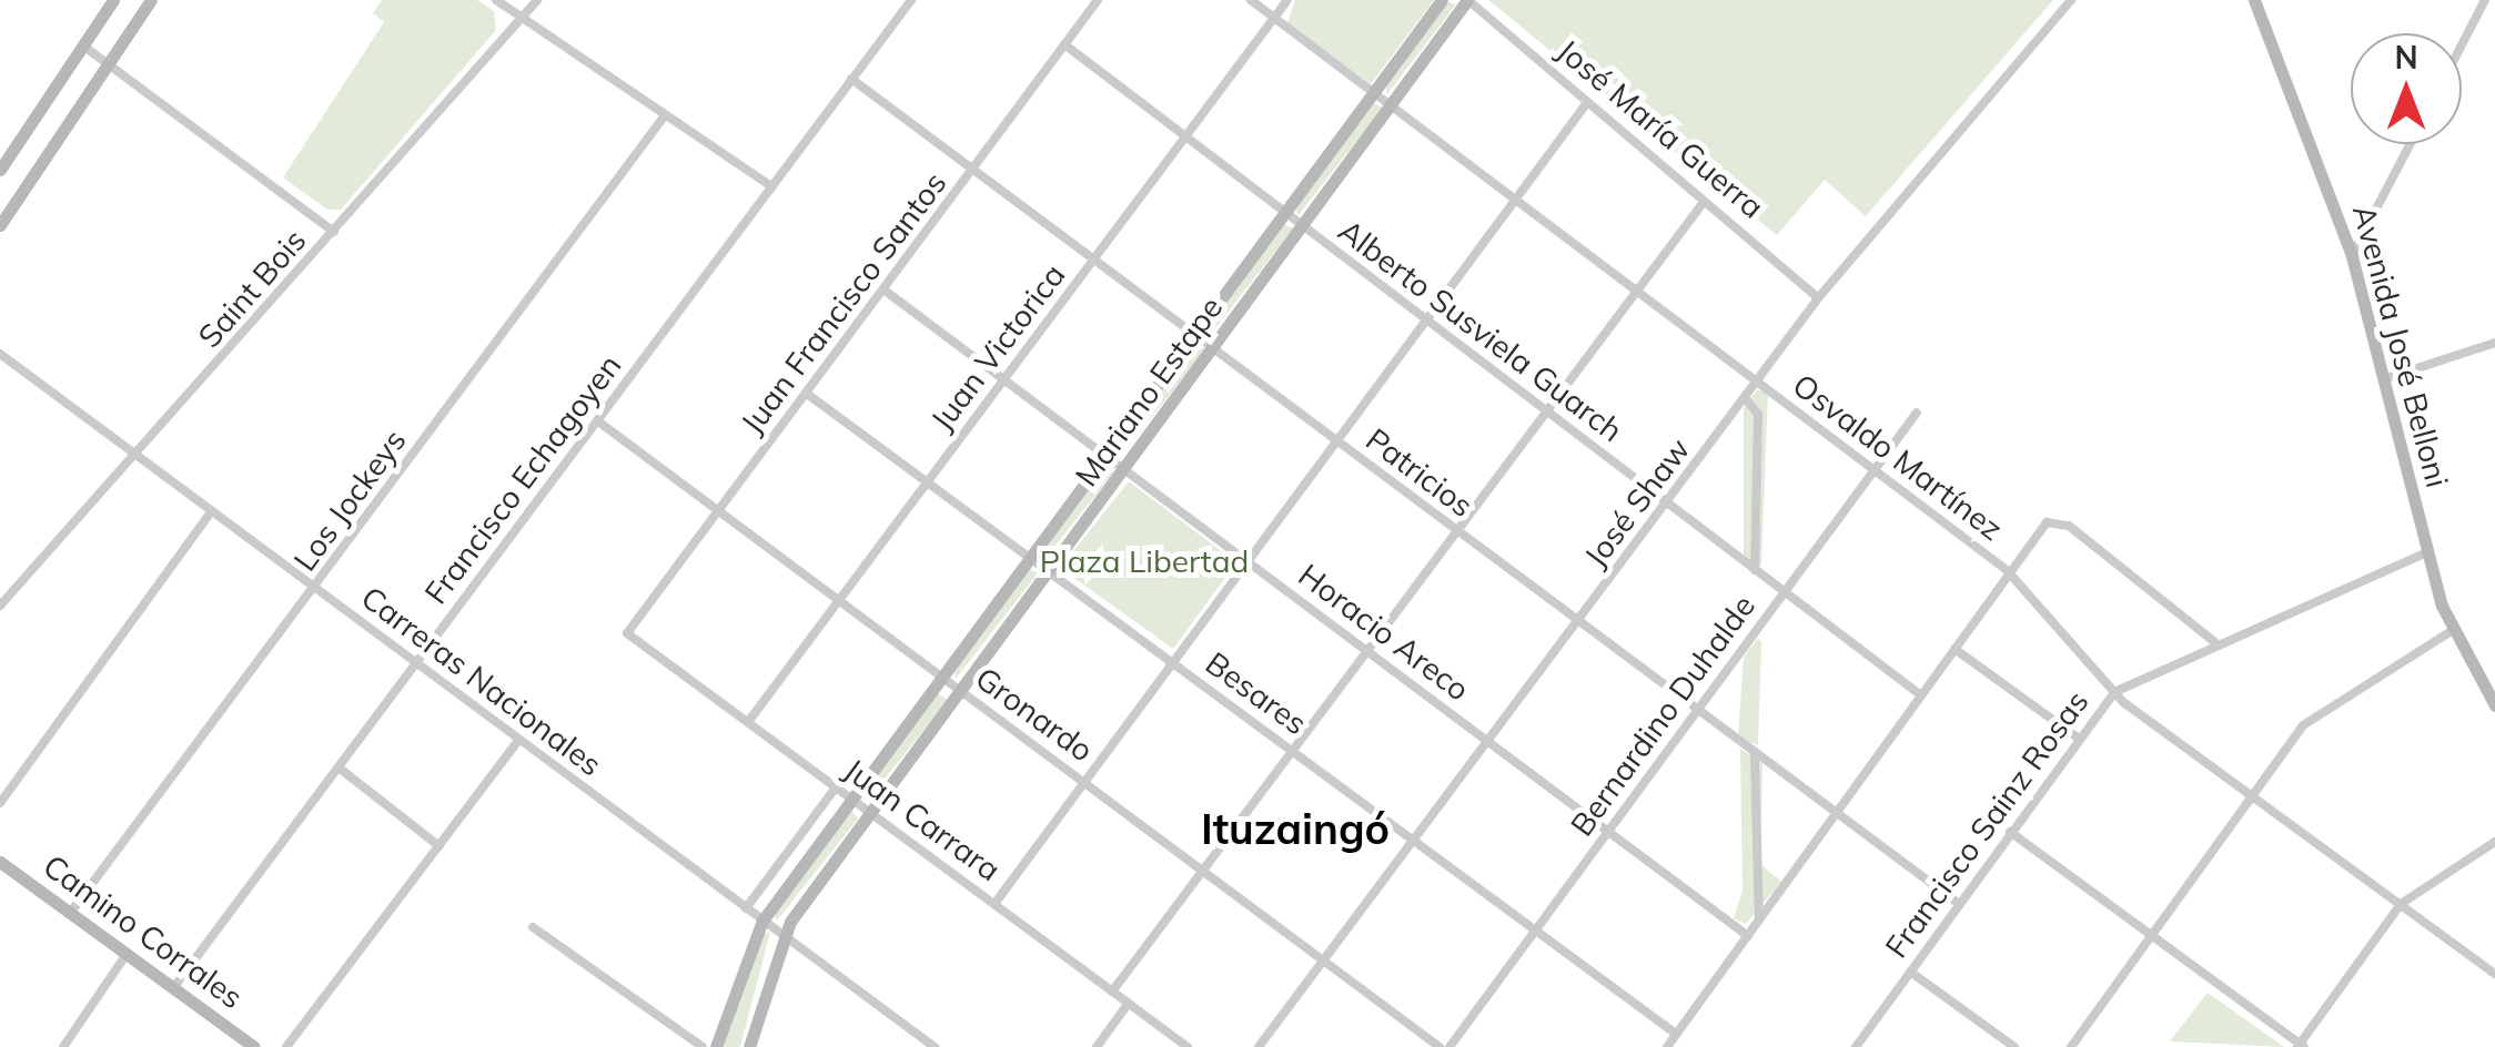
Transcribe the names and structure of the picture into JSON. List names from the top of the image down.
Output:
{
  "streets": {
    "street": [
      "José María Guerra",
      "Saint Bois",
      "Juan Francisco Santos",
      "Alberto Susviela Guarch",
      "Avenida José Belloni",
      "Juan Victorica",
      "Mariano Estape",
      "Osvaldo Martínez",
      "Patricios",
      "Francisco Echagoyen",
      "Los Jockeys",
      "José Shaw",
      "Horacio Areco",
      "Carreras Nacionales",
      "Besares",
      "Gronardo",
      "Bernardino Duhalde",
      "Juan Carrara",
      "Francisco Sainz Rosas",
      "Camino Corrales"
    ]
  },
  "crossings": [
    ["José María Guerra", "Mariano Estape"],
    ["José María Guerra", "José Shaw"],
    ["Saint Bois", "Carreras Nacionales"],
    ["Juan Francisco Santos", "Alberto Susviela Guarch"],
    ["Juan Francisco Santos", "Patricios"],
    ["Juan Francisco Santos", "Horacio Areco"],
    ["Juan Francisco Santos", "Besares"],
    ["Juan Francisco Santos", "Gronardo"],
    ["Juan Francisco Santos", "Juan Carrara"],
    ["Alberto Susviela Guarch", "Juan Victorica"],
    ["Alberto Susviela Guarch", "Mariano Estape"],
    ["Alberto Susviela Guarch", "José Shaw"],
    ["Alberto Susviela Guarch", "Bernardino Duhalde"],
    ["Avenida José Belloni", "Francisco Sainz Rosas"],
    ["Juan Victorica", "Osvaldo Martínez"],
    ["Juan Victorica", "Patricios"],
    ["Juan Victorica", "Horacio Areco"],
    ["Juan Victorica", "Besares"],
    ["Juan Victorica", "Gronardo"],
    ["Juan Victorica", "Juan Carrara"],
    ["Mariano Estape", "Osvaldo Martínez"],
    ["Mariano Estape", "Patricios"],
    ["Mariano Estape", "Horacio Areco"],
    ["Mariano Estape", "Carreras Nacionales"],
    ["Mariano Estape", "Besares"],
    ["Mariano Estape", "Gronardo"],
    ["Mariano Estape", "Juan Carrara"],
    ["Osvaldo Martínez", "José Shaw"],
    ["Osvaldo Martínez", "Bernardino Duhalde"],
    ["Osvaldo Martínez", "Francisco Sainz Rosas"],
    ["Patricios", "Francisco Echagoyen"],
    ["Patricios", "José Shaw"],
    ["Patricios", "Bernardino Duhalde"],
    ["Patricios", "Francisco Sainz Rosas"],
    ["Francisco Echagoyen", "Carreras Nacionales"],
    ["Francisco Echagoyen", "Gronardo"],
    ["Francisco Echagoyen", "Camino Corrales"],
    ["Los Jockeys", "Carreras Nacionales"],
    ["Los Jockeys", "Camino Corrales"],
    ["José Shaw", "Horacio Areco"],
    ["José Shaw", "Besares"],
    ["José Shaw", "Gronardo"],
    ["Horacio Areco", "Bernardino Duhalde"],
    ["Besares", "Bernardino Duhalde"]
  ],
  "districts": ["Ituzaingó"],
  "parks": ["Plaza Libertad"],
  "north": "top"
}
